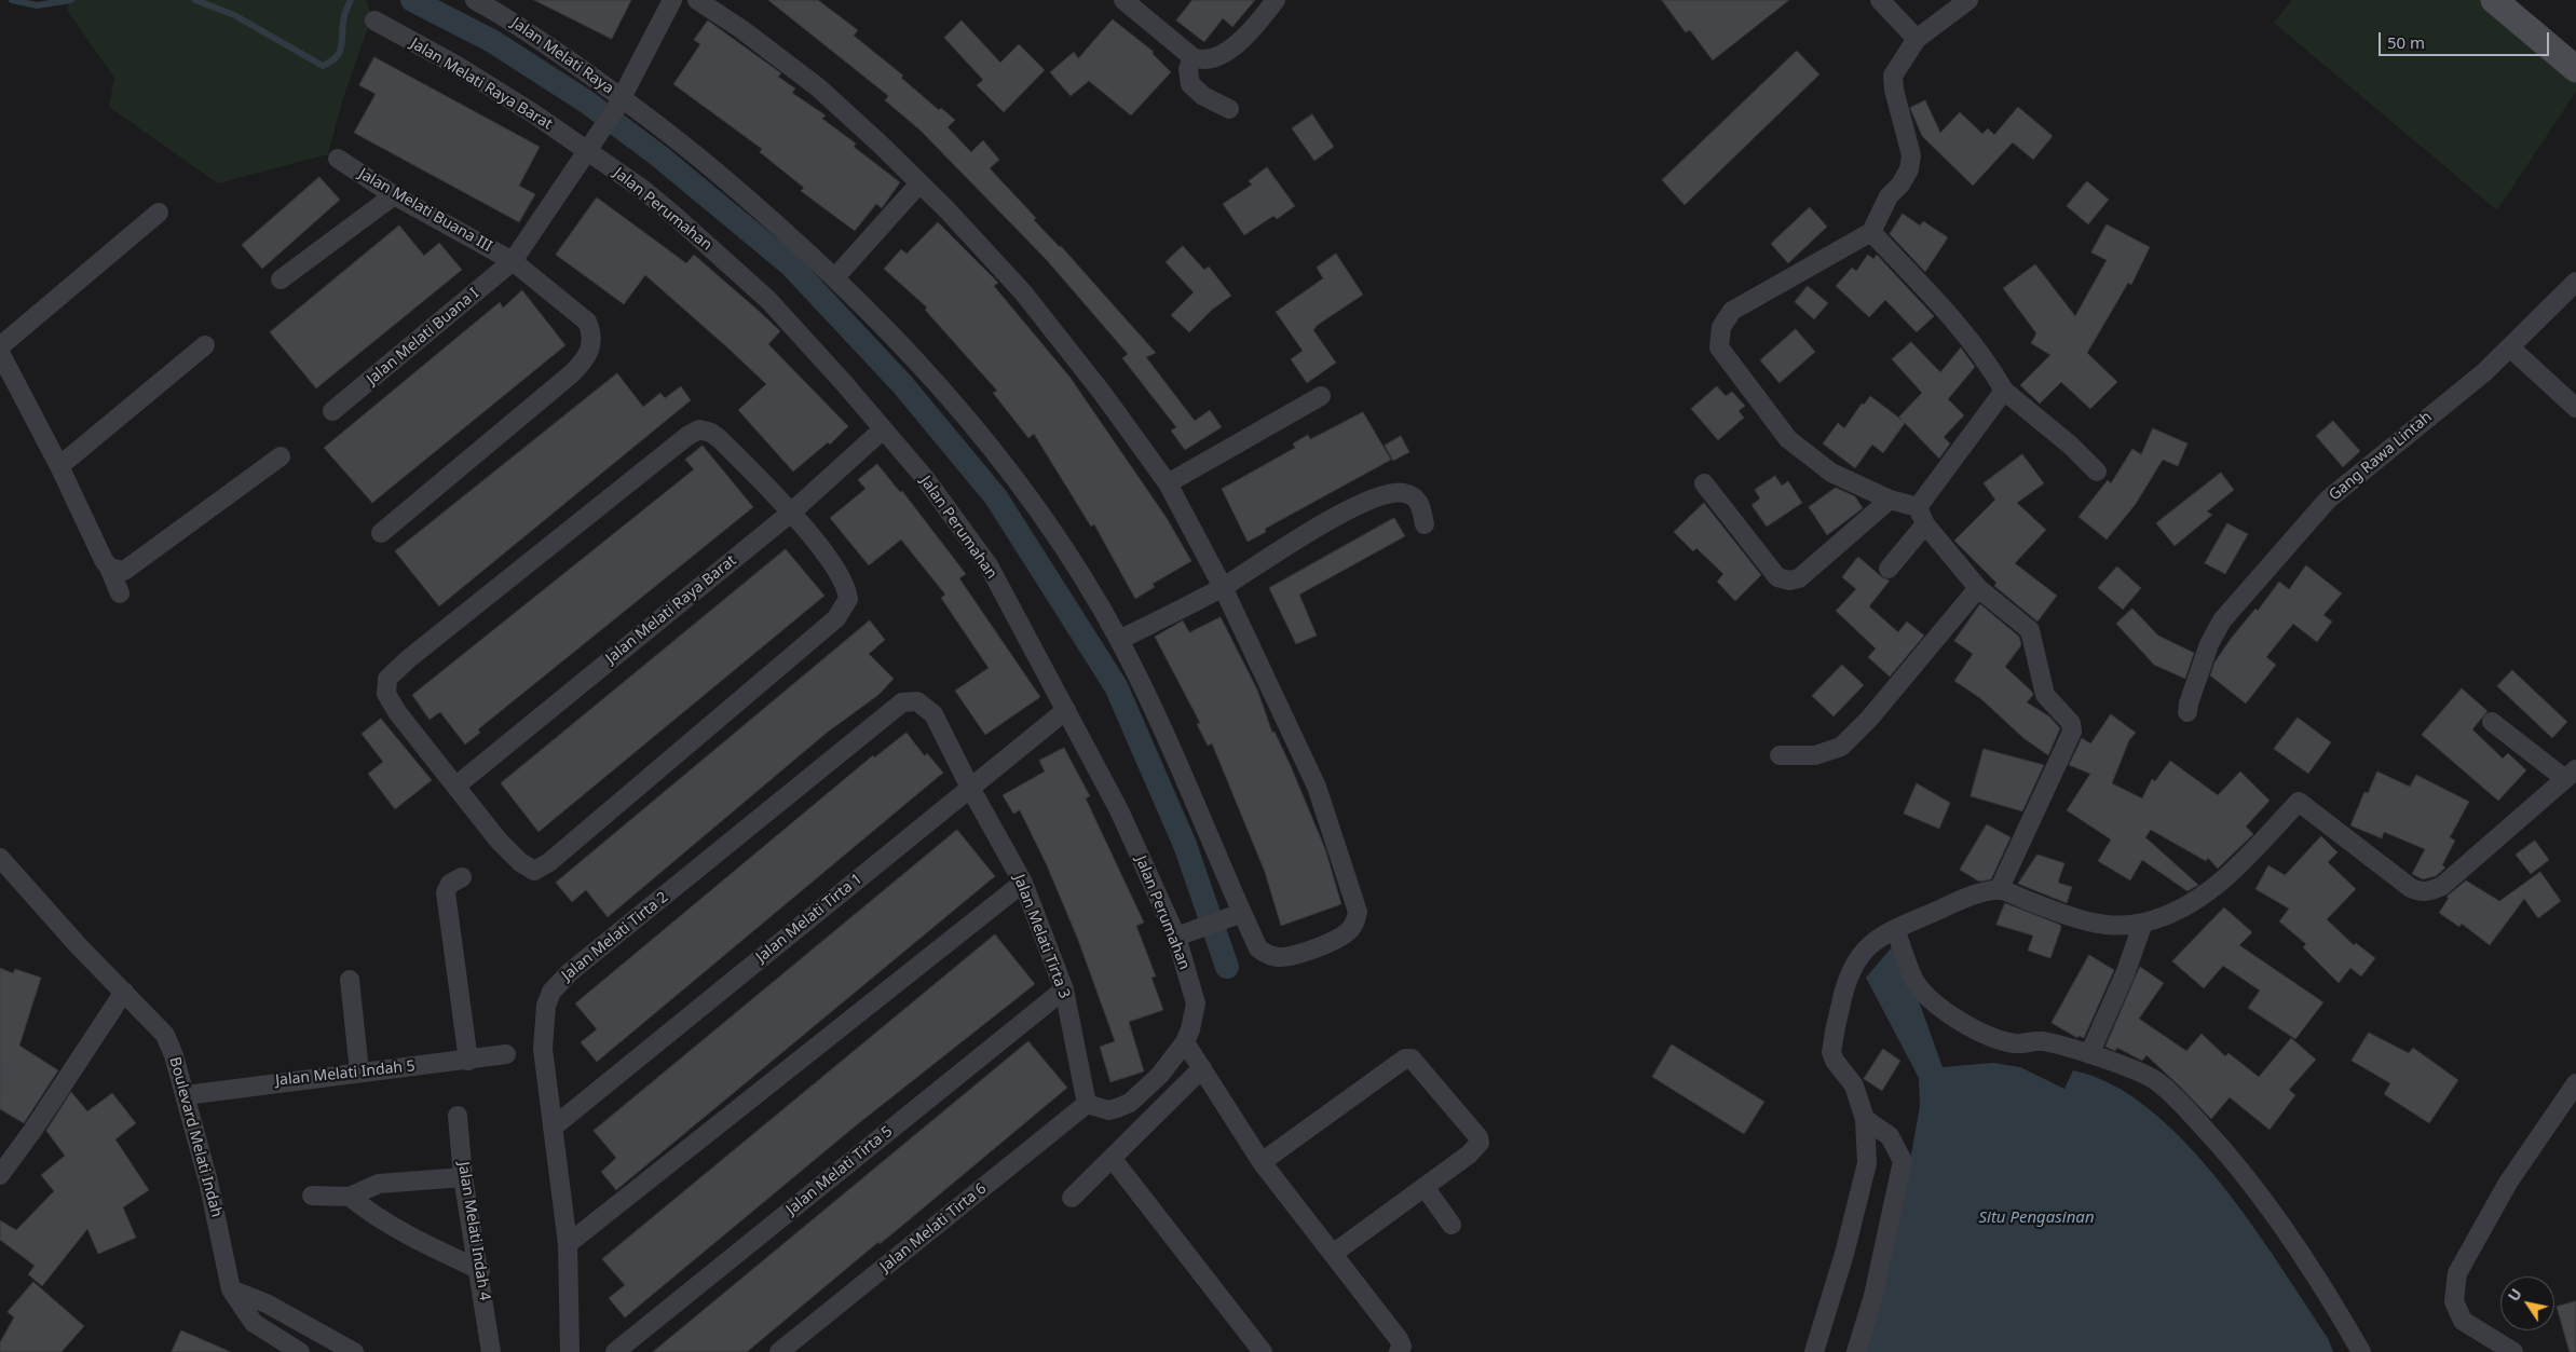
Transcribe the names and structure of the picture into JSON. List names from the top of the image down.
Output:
{
  "streets": {
    "street": [
      "Jalan Melati Raya",
      "Jalan Melati Raya Barat",
      "Jalan Perumahan",
      "Jalan Melati Buana III",
      "Jalan Melati Buana I",
      "Gang Rawa Lintah",
      "Jalan Melati Tirta 1",
      "Jalan Melati Tirta 2",
      "Jalan Melati Tirta 3",
      "Jalan Melati Indah 5",
      "Boulevard Melati Indah",
      "Jalan Melati Tirta 5",
      "Jalan Melati Tirta 6",
      "Jalan Melati Indah 4"
    ]
  },
  "crossings": [
    ["Jalan Melati Raya", "Jalan Melati Buana I"],
    ["Jalan Melati Raya Barat", "Jalan Perumahan"],
    ["Jalan Melati Raya Barat", "Jalan Melati Buana I"],
    ["Jalan Perumahan", "Jalan Melati Buana I"],
    ["Jalan Perumahan", "Jalan Melati Tirta 1"],
    ["Jalan Melati Buana III", "Jalan Melati Buana I"],
    ["Jalan Melati Tirta 1", "Jalan Melati Tirta 2"],
    ["Jalan Melati Tirta 1", "Jalan Melati Tirta 3"],
    ["Jalan Melati Tirta 2", "Jalan Melati Tirta 3"],
    ["Jalan Melati Tirta 3", "Jalan Melati Tirta 5"],
    ["Jalan Melati Tirta 3", "Jalan Melati Tirta 6"],
    ["Jalan Melati Indah 5", "Boulevard Melati Indah"]
  ],
  "water": ["Situ Pengasinan"],
  "scale_bar": "50 m",
  "north": "top left"
}
